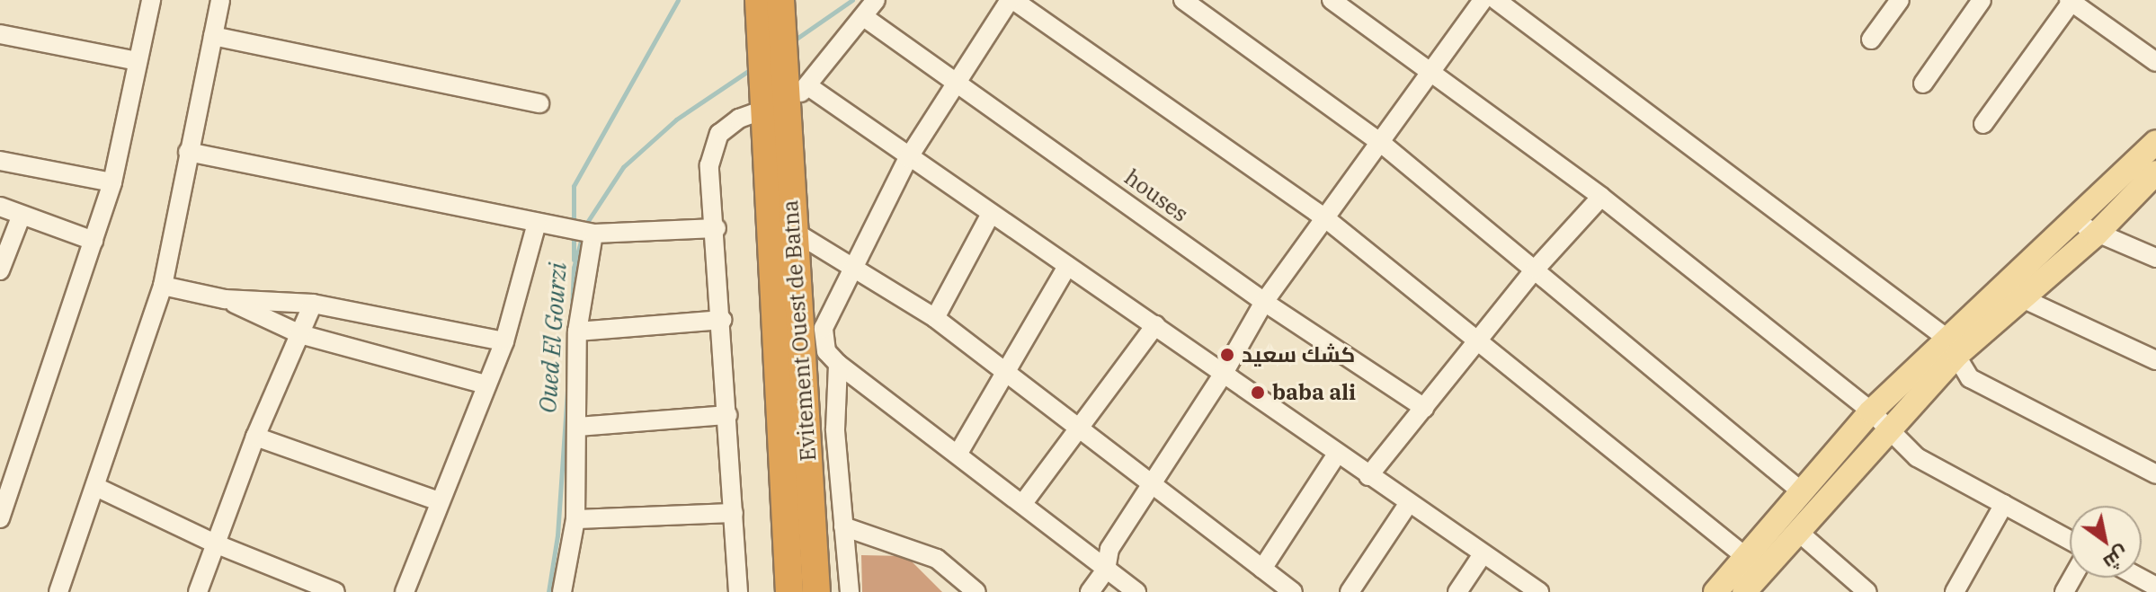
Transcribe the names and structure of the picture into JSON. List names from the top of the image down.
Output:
{
  "streets": {
    "highway": ["Evitement Ouest de Batna"],
    "street": ["houses"]
  },
  "water": ["Oued El Gourzi"],
  "places": ["كشك سعيد", "baba ali"],
  "north": "bottom right"
}
